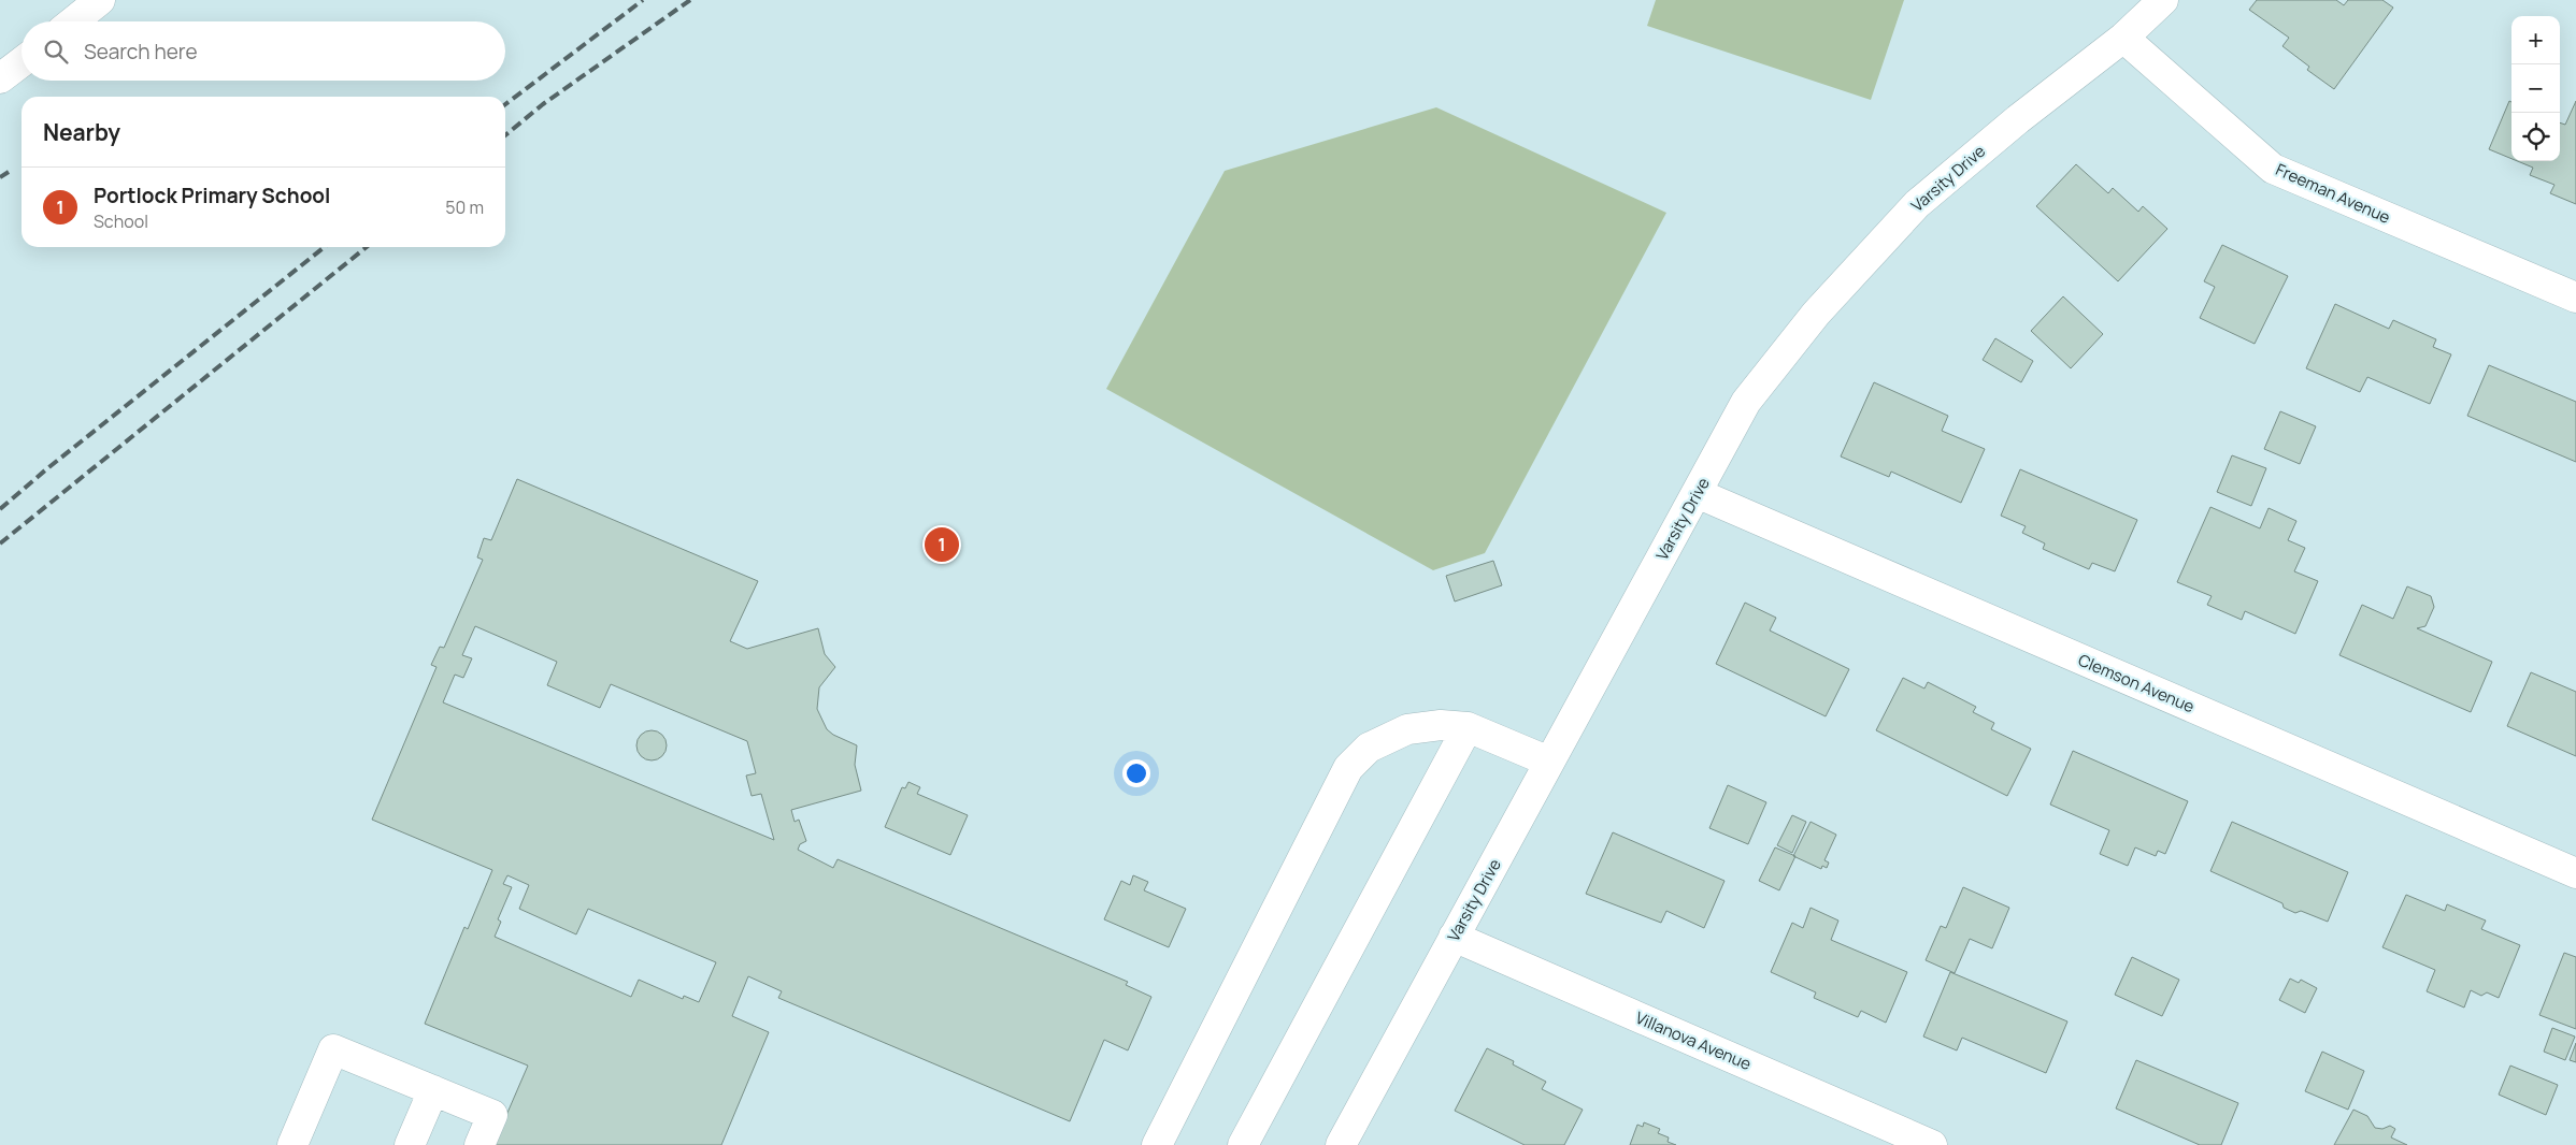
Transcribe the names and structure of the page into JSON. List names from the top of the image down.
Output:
{
  "streets": {
    "street": [
      "Varsity Drive",
      "Freeman Avenue",
      "Clemson Avenue",
      "Villanova Avenue"
    ]
  },
  "crossings": [
    ["Varsity Drive", "Freeman Avenue"],
    ["Varsity Drive", "Clemson Avenue"],
    ["Varsity Drive", "Villanova Avenue"]
  ],
  "page": {
    "map_buttons": ["+", "−"],
    "search": "Search here",
    "heading": "Nearby",
    "list": [
      {
        "mark": "1",
        "name": "Portlock Primary School",
        "note": "School",
        "value": "50 m"
      }
    ],
    "pins": "1"
  }
}
